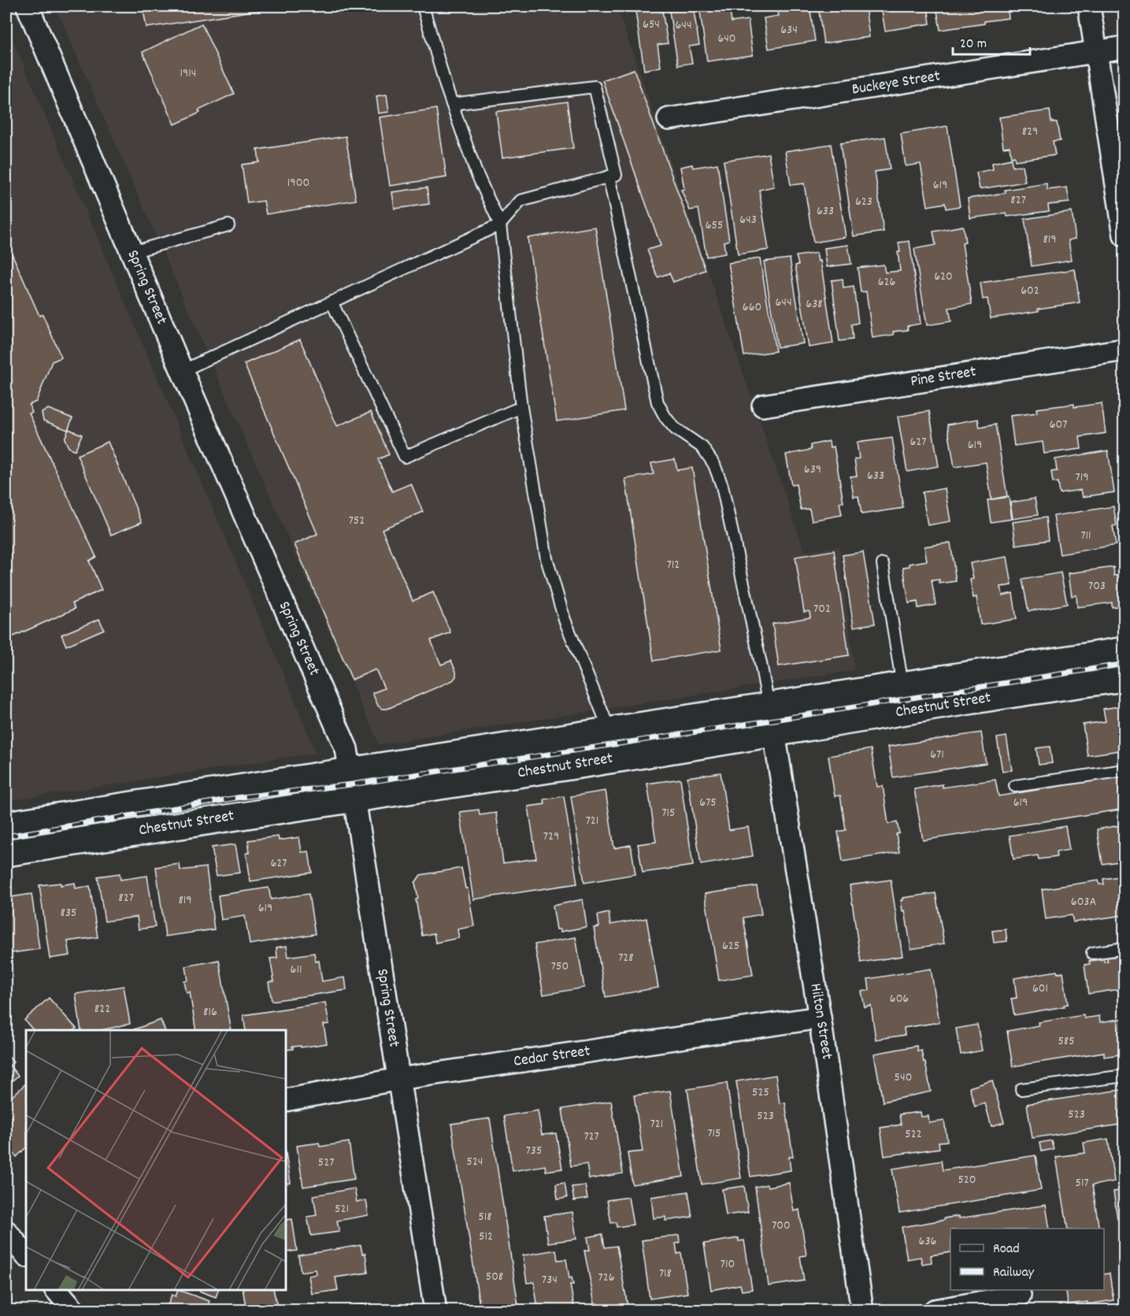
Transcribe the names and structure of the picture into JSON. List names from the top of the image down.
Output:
{
  "streets": {
    "street": [
      "Buckeye Street",
      "Spring Street",
      "Pine Street",
      "Chestnut Street",
      "Hilton Street",
      "Cedar Street"
    ]
  },
  "crossings": [
    ["Spring Street", "Chestnut Street"],
    ["Spring Street", "Cedar Street"],
    ["Chestnut Street", "Hilton Street"],
    ["Hilton Street", "Cedar Street"]
  ],
  "house_numbers": [
    "654",
    "644",
    "634",
    "640",
    "1914",
    "829",
    "1900",
    "619",
    "827",
    "623",
    "633",
    "643",
    "655",
    "819",
    "620",
    "626",
    "602",
    "644",
    "638",
    "660",
    "607",
    "627",
    "619",
    "639",
    "633",
    "719",
    "752",
    "711",
    "712",
    "703",
    "702",
    "671",
    "675",
    "619",
    "715",
    "721",
    "729",
    "627",
    "827",
    "819",
    "603A",
    "619",
    "835",
    "625",
    "728",
    "750",
    "611",
    "601",
    "606",
    "822",
    "816",
    "585",
    "540",
    "525",
    "523",
    "523",
    "721",
    "715",
    "522",
    "727",
    "735",
    "524",
    "527",
    "520",
    "517",
    "521",
    "518",
    "700",
    "512",
    "636",
    "710",
    "718",
    "508",
    "726",
    "734"
  ],
  "legend": ["Road", "Railway"],
  "scale_bar": "20 m"
}
